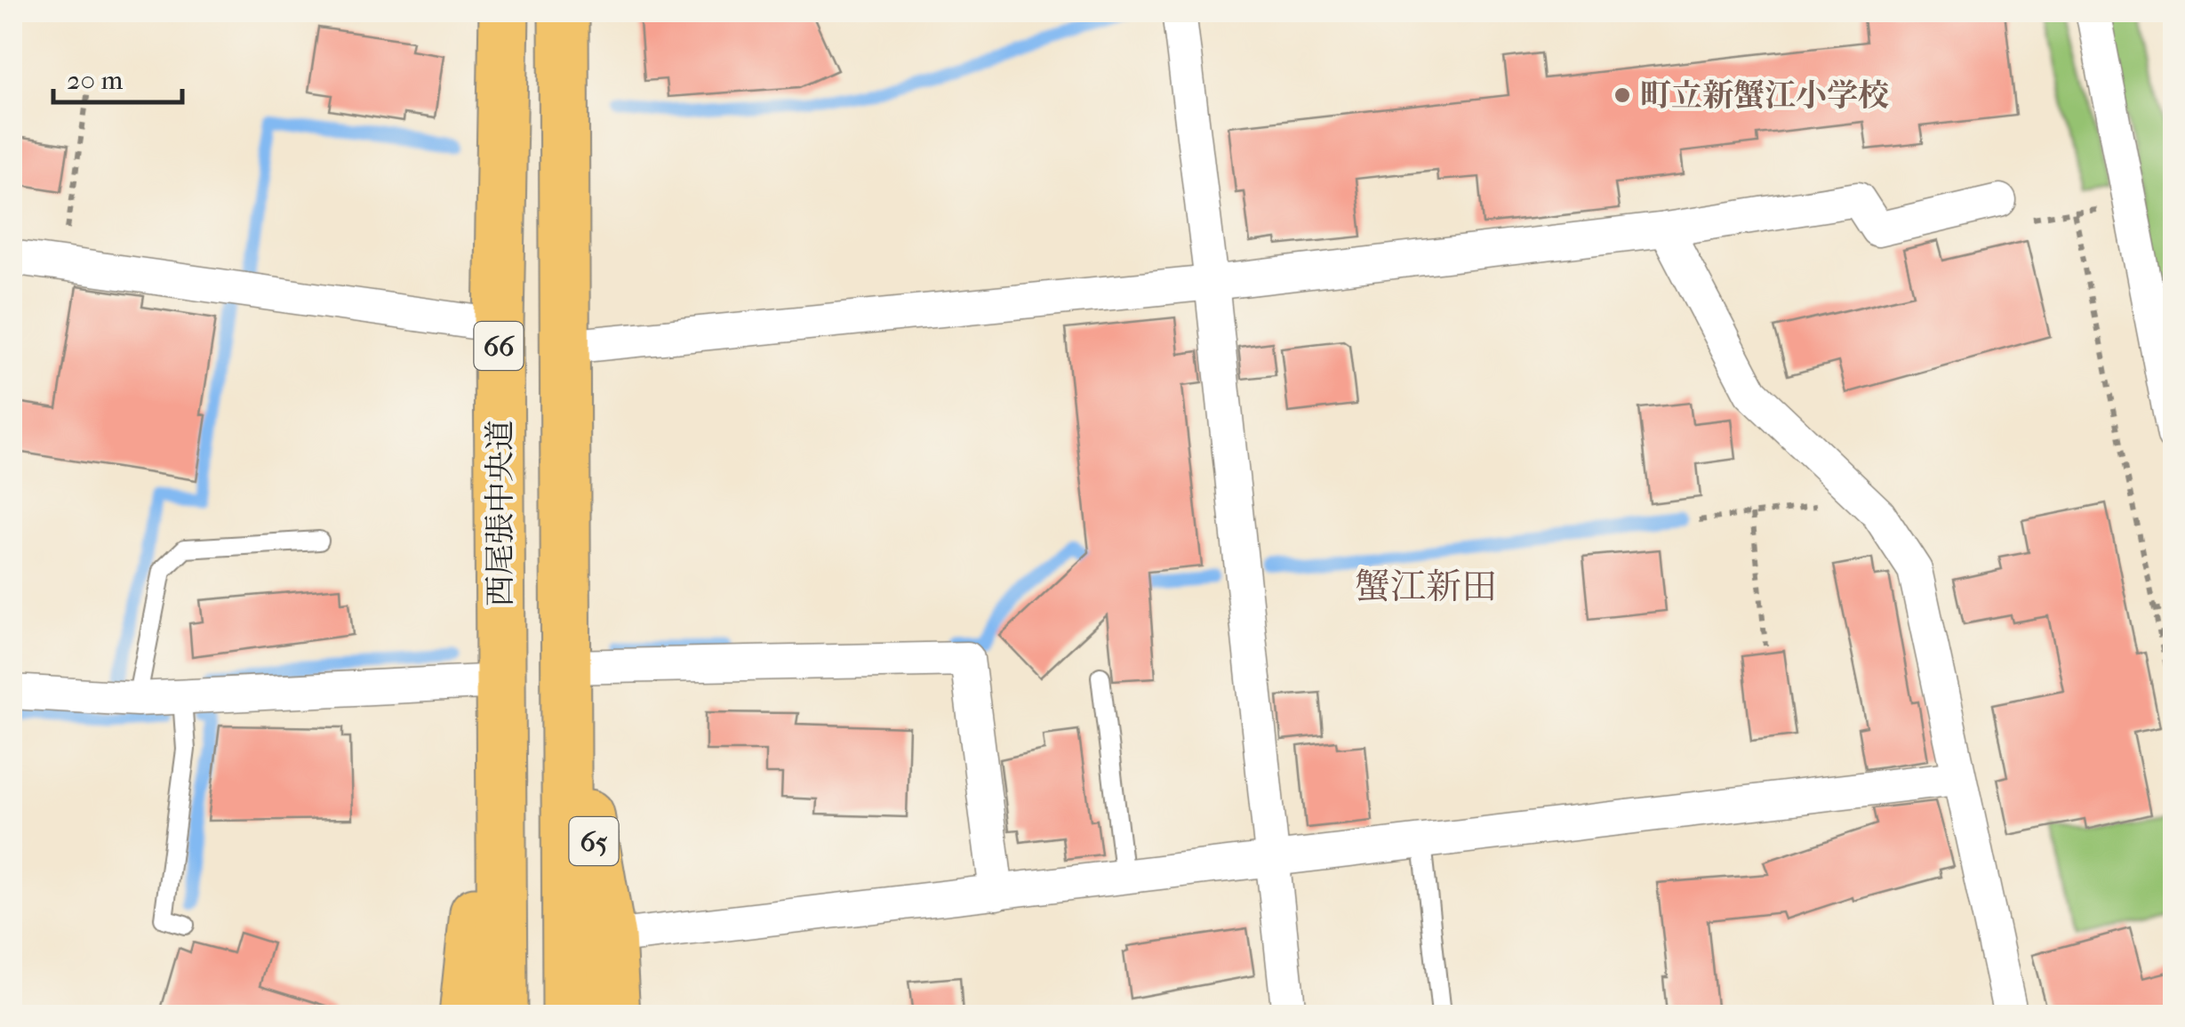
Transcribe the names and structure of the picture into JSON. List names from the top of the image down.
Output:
{
  "streets": {
    "main road": ["66", "西尾張中央道", "65"]
  },
  "crossings": [
    ["66", "65"]
  ],
  "districts": ["蟹江新田"],
  "places": ["町立新蟹江小学校"],
  "scale_bar": "20 m"
}
